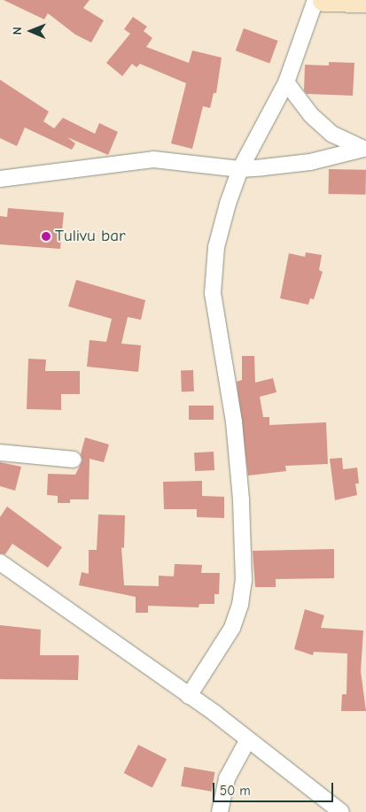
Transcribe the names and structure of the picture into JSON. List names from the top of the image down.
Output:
{
  "places": ["Tulivu bar"],
  "scale_bar": "50 m",
  "north": "left"
}
